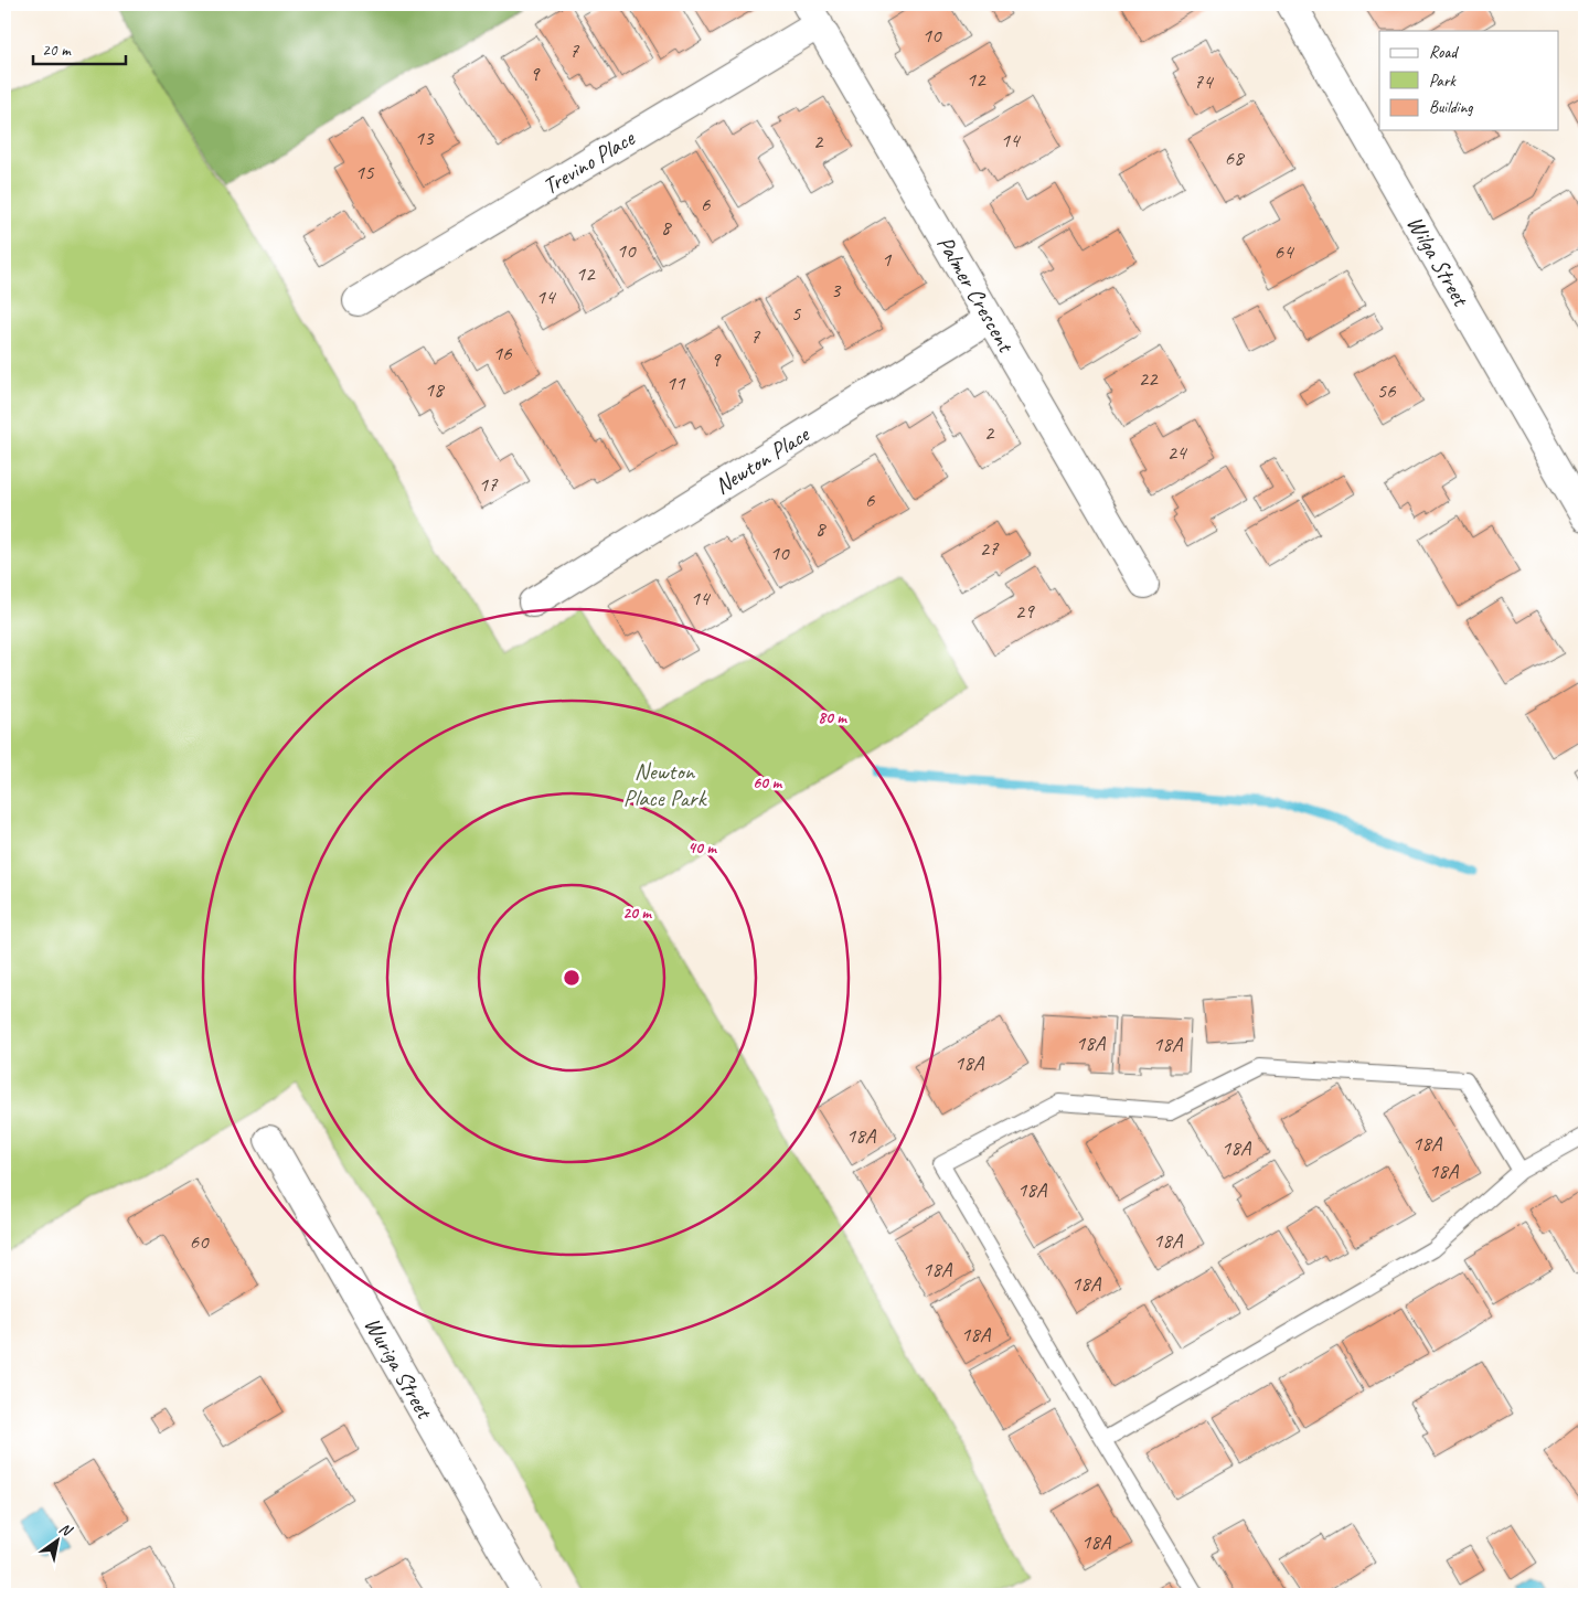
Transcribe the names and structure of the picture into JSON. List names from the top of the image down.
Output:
{
  "streets": {
    "street": [
      "Trevino Place",
      "Wilga Street",
      "Palmer Crescent",
      "Newton Place",
      "Wuriga Street"
    ]
  },
  "crossings": [
    ["Trevino Place", "Palmer Crescent"],
    ["Palmer Crescent", "Newton Place"]
  ],
  "parks": ["Newton Place Park"],
  "house_numbers": [
    "10",
    "7",
    "9",
    "12",
    "74",
    "13",
    "14",
    "2",
    "68",
    "15",
    "6",
    "8",
    "10",
    "64",
    "1",
    "12",
    "3",
    "14",
    "5",
    "7",
    "16",
    "9",
    "22",
    "11",
    "18",
    "56",
    "2",
    "24",
    "17",
    "6",
    "8",
    "27",
    "10",
    "14",
    "29",
    "18A",
    "18A",
    "18A",
    "18A",
    "18A",
    "18A",
    "18A",
    "18A",
    "18A",
    "60",
    "18A",
    "18A",
    "18A",
    "18A"
  ],
  "legend": ["Road", "Park", "Building"],
  "scale_bar": "20 m",
  "north": "top right",
  "rings": [
    "80 m",
    "60 m",
    "40 m",
    "20 m"
  ]
}
